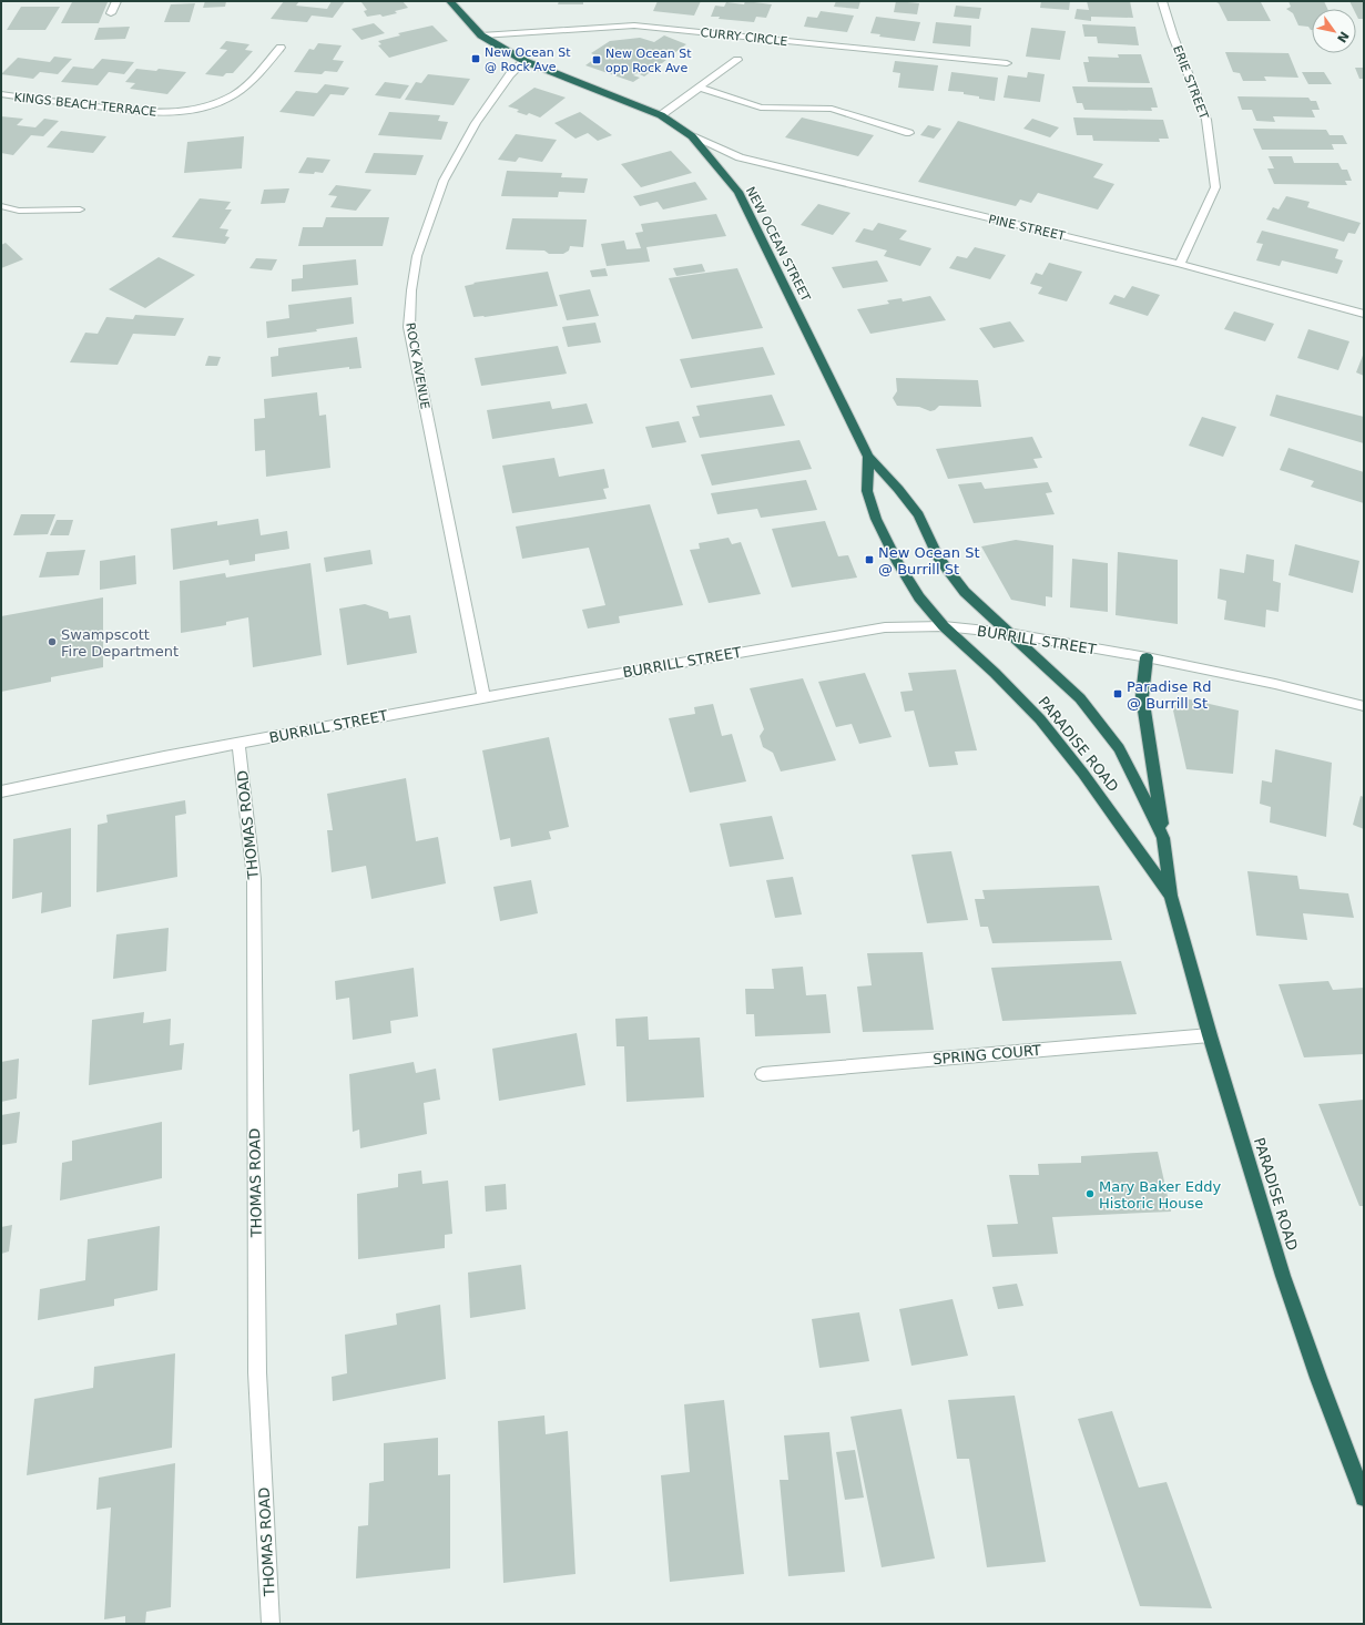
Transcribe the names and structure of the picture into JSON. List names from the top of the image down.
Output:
{
  "streets": {
    "highway": ["NEW OCEAN STREET", "PARADISE ROAD"],
    "street": [
      "CURRY CIRCLE",
      "ERIE STREET",
      "KINGS BEACH TERRACE",
      "PINE STREET",
      "ROCK AVENUE",
      "BURRILL STREET",
      "THOMAS ROAD",
      "SPRING COURT"
    ]
  },
  "crossings": [
    ["CURRY CIRCLE", "NEW OCEAN STREET"],
    ["ERIE STREET", "PINE STREET"],
    ["PINE STREET", "NEW OCEAN STREET"],
    ["NEW OCEAN STREET", "ROCK AVENUE"],
    ["NEW OCEAN STREET", "BURRILL STREET"],
    ["NEW OCEAN STREET", "PARADISE ROAD"],
    ["ROCK AVENUE", "BURRILL STREET"],
    ["BURRILL STREET", "PARADISE ROAD"],
    ["BURRILL STREET", "THOMAS ROAD"],
    ["PARADISE ROAD", "SPRING COURT"]
  ],
  "places": {
    "transit": [
      "New Ocean St @ Rock Ave",
      "New Ocean St opp Rock Ave",
      "New Ocean St @ Burrill St",
      "Paradise Rd @ Burrill St"
    ],
    "other": ["Swampscott Fire Department", "Mary Baker Eddy Historic House"]
  },
  "north": "bottom right"
}
